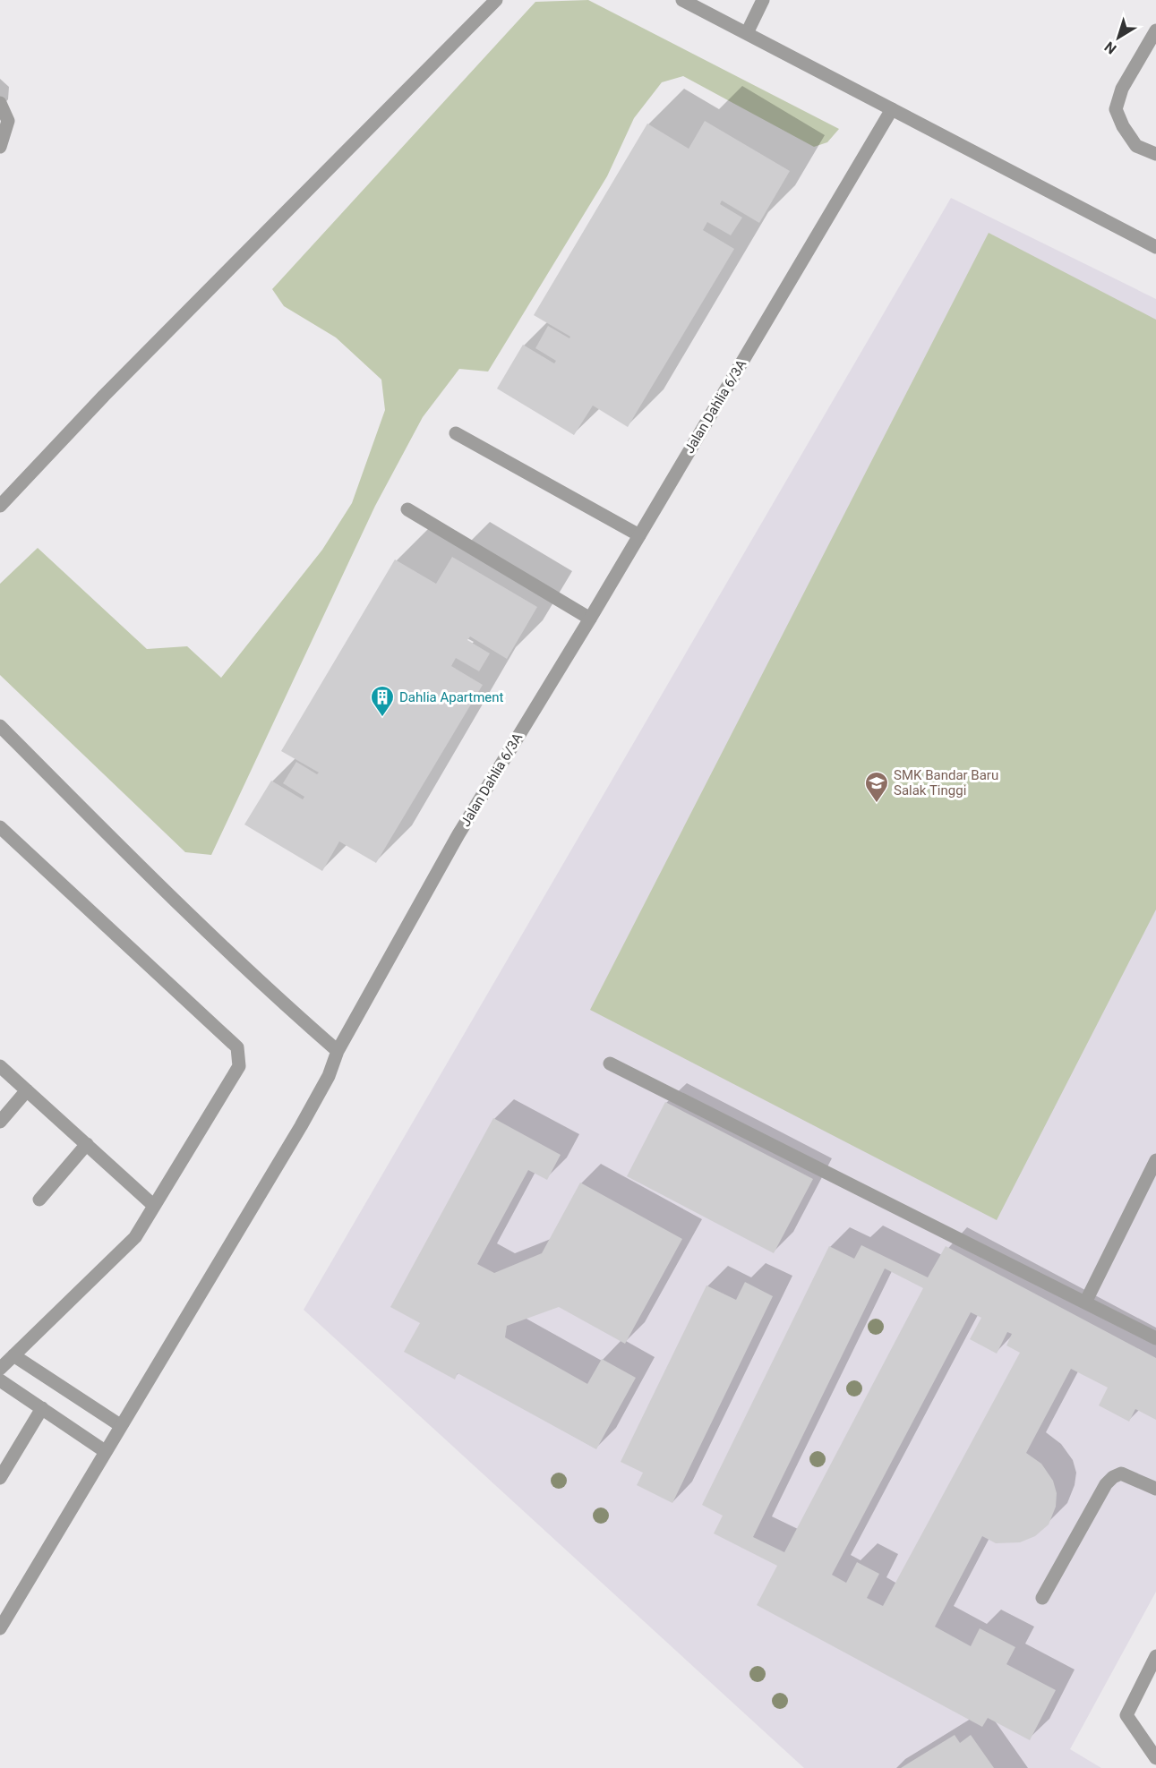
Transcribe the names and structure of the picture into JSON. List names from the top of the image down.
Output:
{
  "streets": {
    "street": ["Jalan Dahlia 6/3A"]
  },
  "places": {
    "building": ["Dahlia Apartment"],
    "school or university": ["SMK Bandar Baru Salak Tinggi"]
  },
  "north": "bottom left"
}
